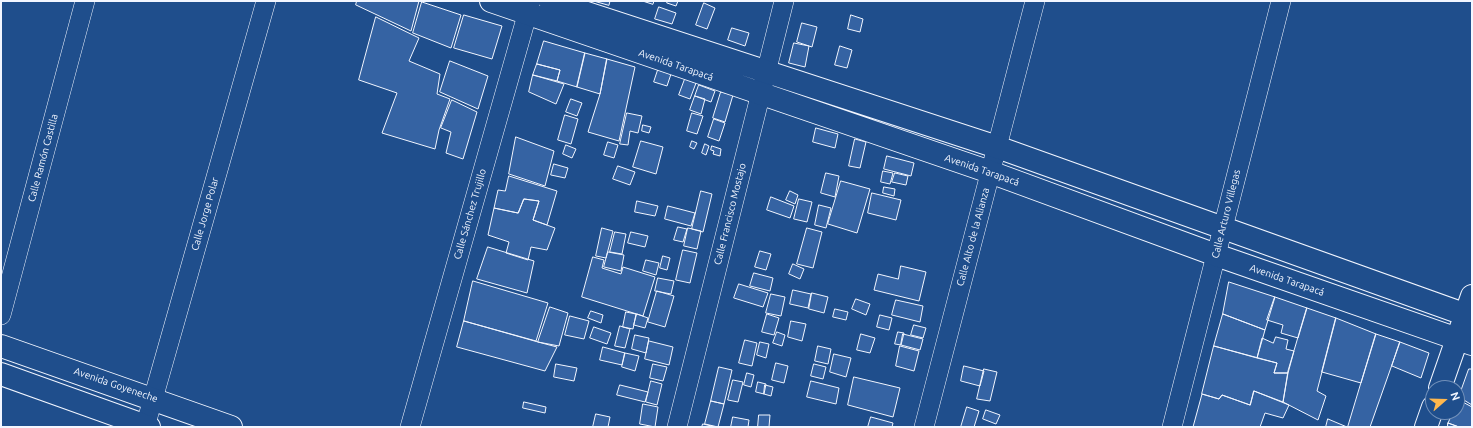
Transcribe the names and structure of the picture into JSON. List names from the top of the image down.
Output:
{
  "streets": {
    "street": [
      "Avenida Tarapacá",
      "Calle Ramón Castilla",
      "Calle Jorge Polar",
      "Calle Sánchez Trujillo",
      "Calle Francisco Mostajo",
      "Calle Arturo Villegas",
      "Calle Alto de la Alianza",
      "Avenida Goyeneche"
    ]
  },
  "crossings": [
    ["Avenida Tarapacá", "Calle Sánchez Trujillo"],
    ["Avenida Tarapacá", "Calle Francisco Mostajo"],
    ["Avenida Tarapacá", "Calle Arturo Villegas"],
    ["Avenida Tarapacá", "Calle Alto de la Alianza"],
    ["Calle Jorge Polar", "Avenida Goyeneche"]
  ],
  "north": "right"
}
